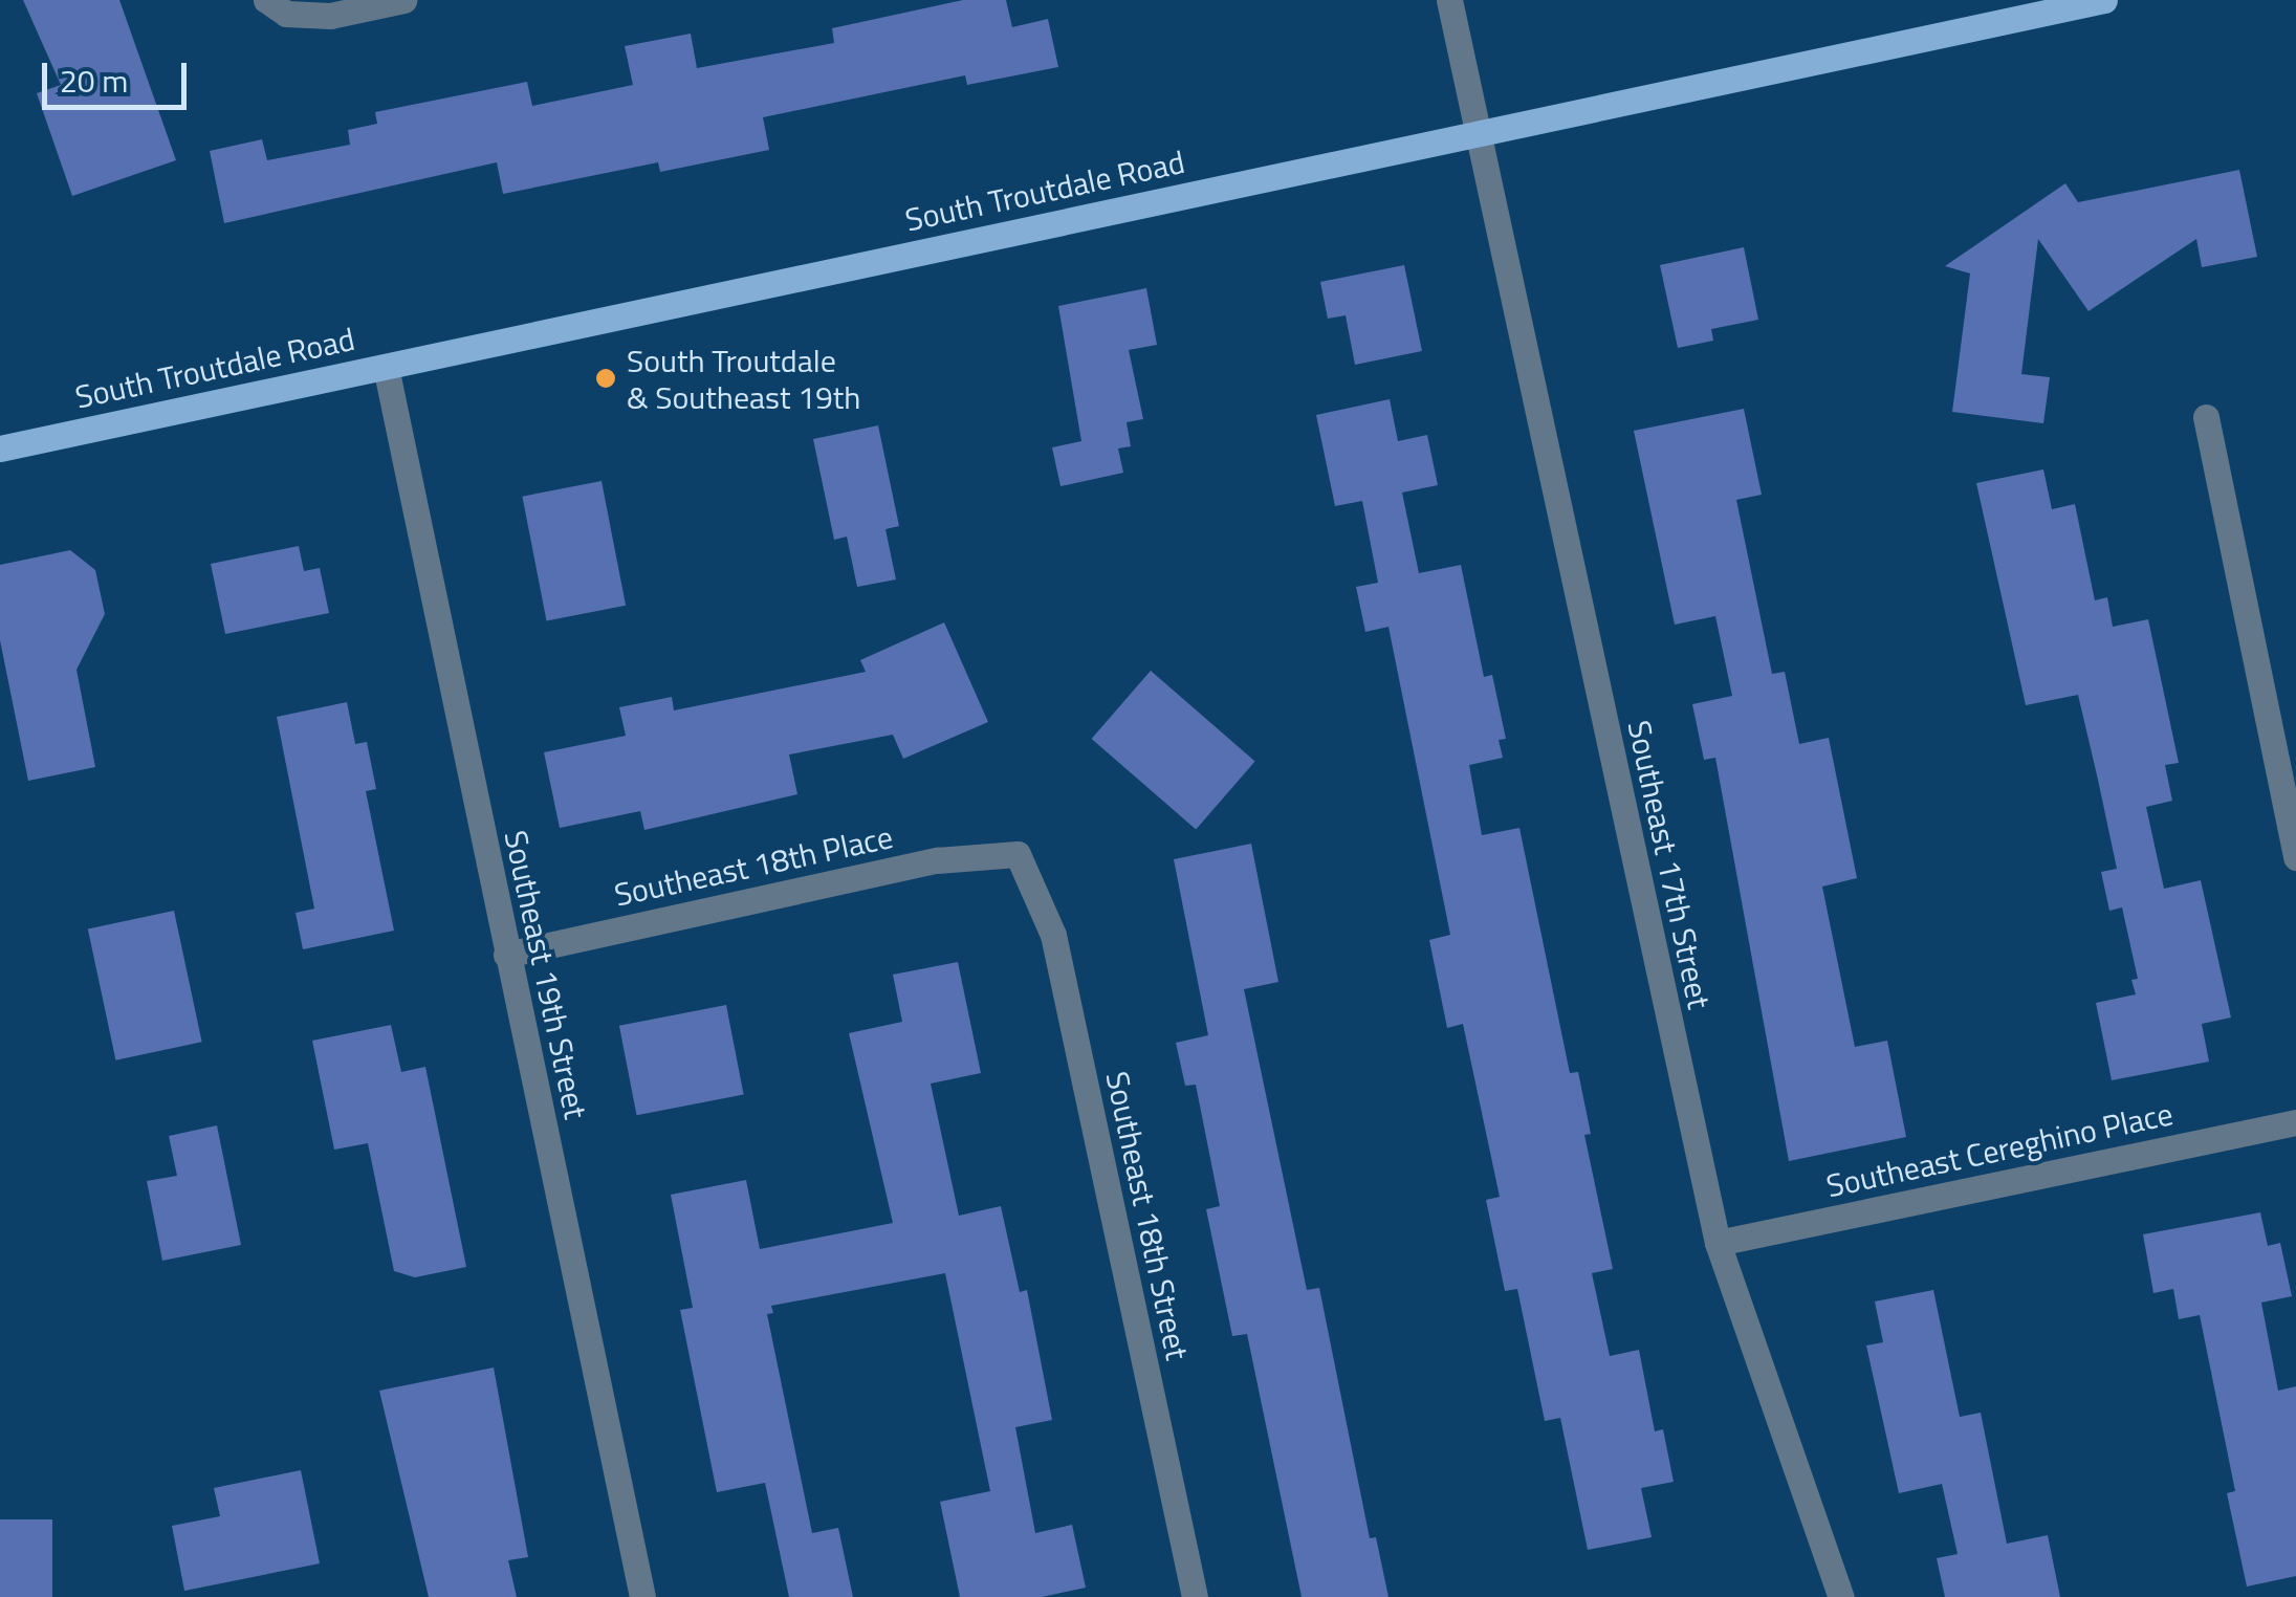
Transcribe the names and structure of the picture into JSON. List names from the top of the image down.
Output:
{
  "streets": {
    "main road": ["South Troutdale Road"],
    "street": [
      "Southeast 17th Street",
      "Southeast 18th Place",
      "Southeast 19th Street",
      "Southeast Cereghino Place",
      "Southeast 18th Street"
    ]
  },
  "crossings": [
    ["South Troutdale Road", "Southeast 17th Street"],
    ["South Troutdale Road", "Southeast 19th Street"],
    ["Southeast 17th Street", "Southeast Cereghino Place"],
    ["Southeast 18th Place", "Southeast 19th Street"],
    ["Southeast 18th Place", "Southeast 18th Street"]
  ],
  "places": ["South Troutdale & Southeast 19th"],
  "scale_bar": "20 m"
}
